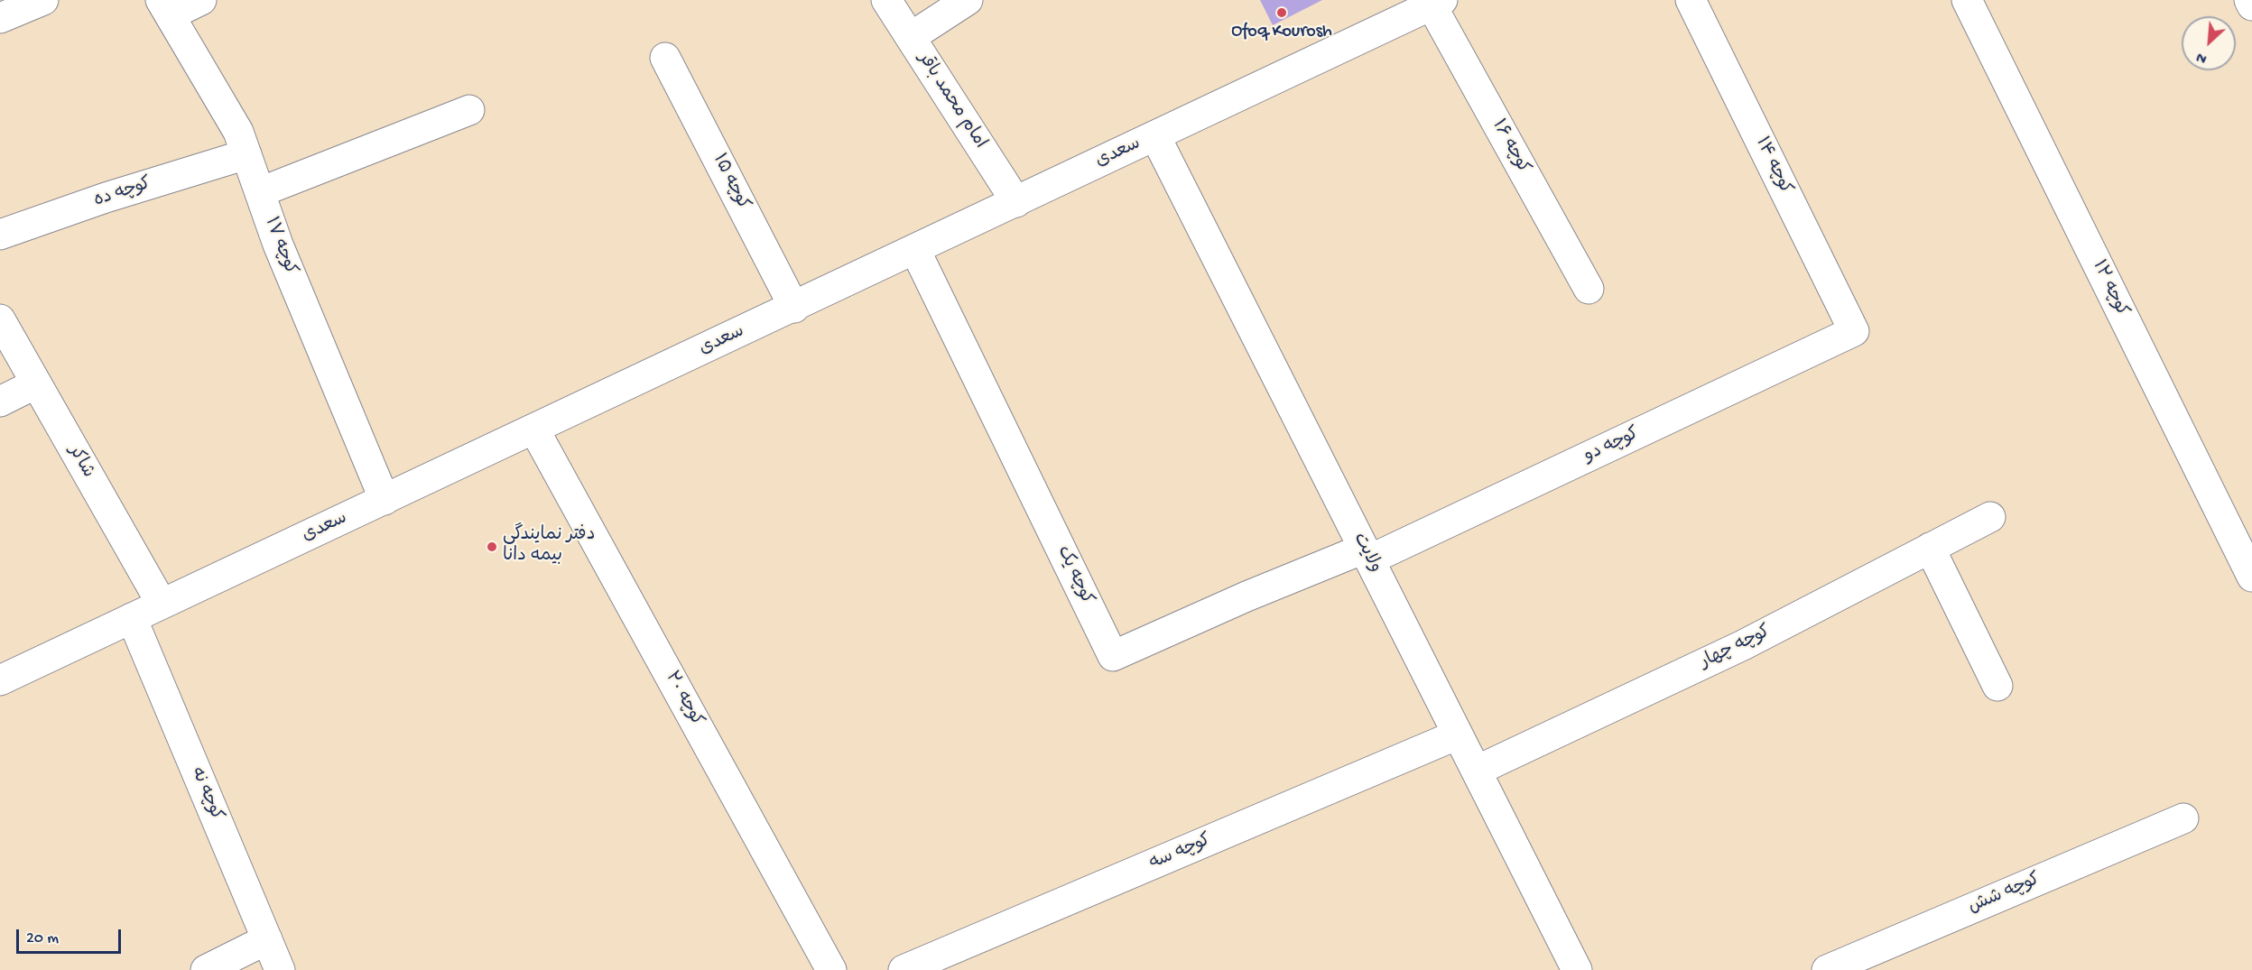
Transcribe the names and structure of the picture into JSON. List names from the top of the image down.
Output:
{
  "streets": {
    "street": [
      "امام محمد باقر",
      "کوچه ۱۶",
      "سعدی",
      "کوچه ۱۴",
      "کوچه ۱۵",
      "کوچه ده",
      "کوچه ۱۷",
      "کوچه ۱۲",
      "کوچه دو",
      "شاکر",
      "ولایت",
      "کوچه یک",
      "کوچه چهار",
      "کوچه ۲۰",
      "کوچه نه",
      "کوچه سه",
      "کوچه شش"
    ]
  },
  "crossings": [
    ["امام محمد باقر", "سعدی"],
    ["کوچه ۱۶", "سعدی"],
    ["سعدی", "کوچه ۱۵"],
    ["سعدی", "کوچه ۱۷"],
    ["سعدی", "شاکر"],
    ["سعدی", "ولایت"],
    ["سعدی", "کوچه یک"],
    ["سعدی", "کوچه ۲۰"],
    ["سعدی", "کوچه نه"],
    ["کوچه ۱۴", "کوچه دو"],
    ["کوچه ده", "کوچه ۱۷"],
    ["کوچه دو", "ولایت"],
    ["کوچه دو", "کوچه یک"],
    ["ولایت", "کوچه یک"],
    ["ولایت", "کوچه چهار"],
    ["ولایت", "کوچه سه"]
  ],
  "places": ["Ofoq Kourosh", "دفتر نمایندگی بیمه دانا"],
  "scale_bar": "20 m",
  "north": "bottom left"
}
